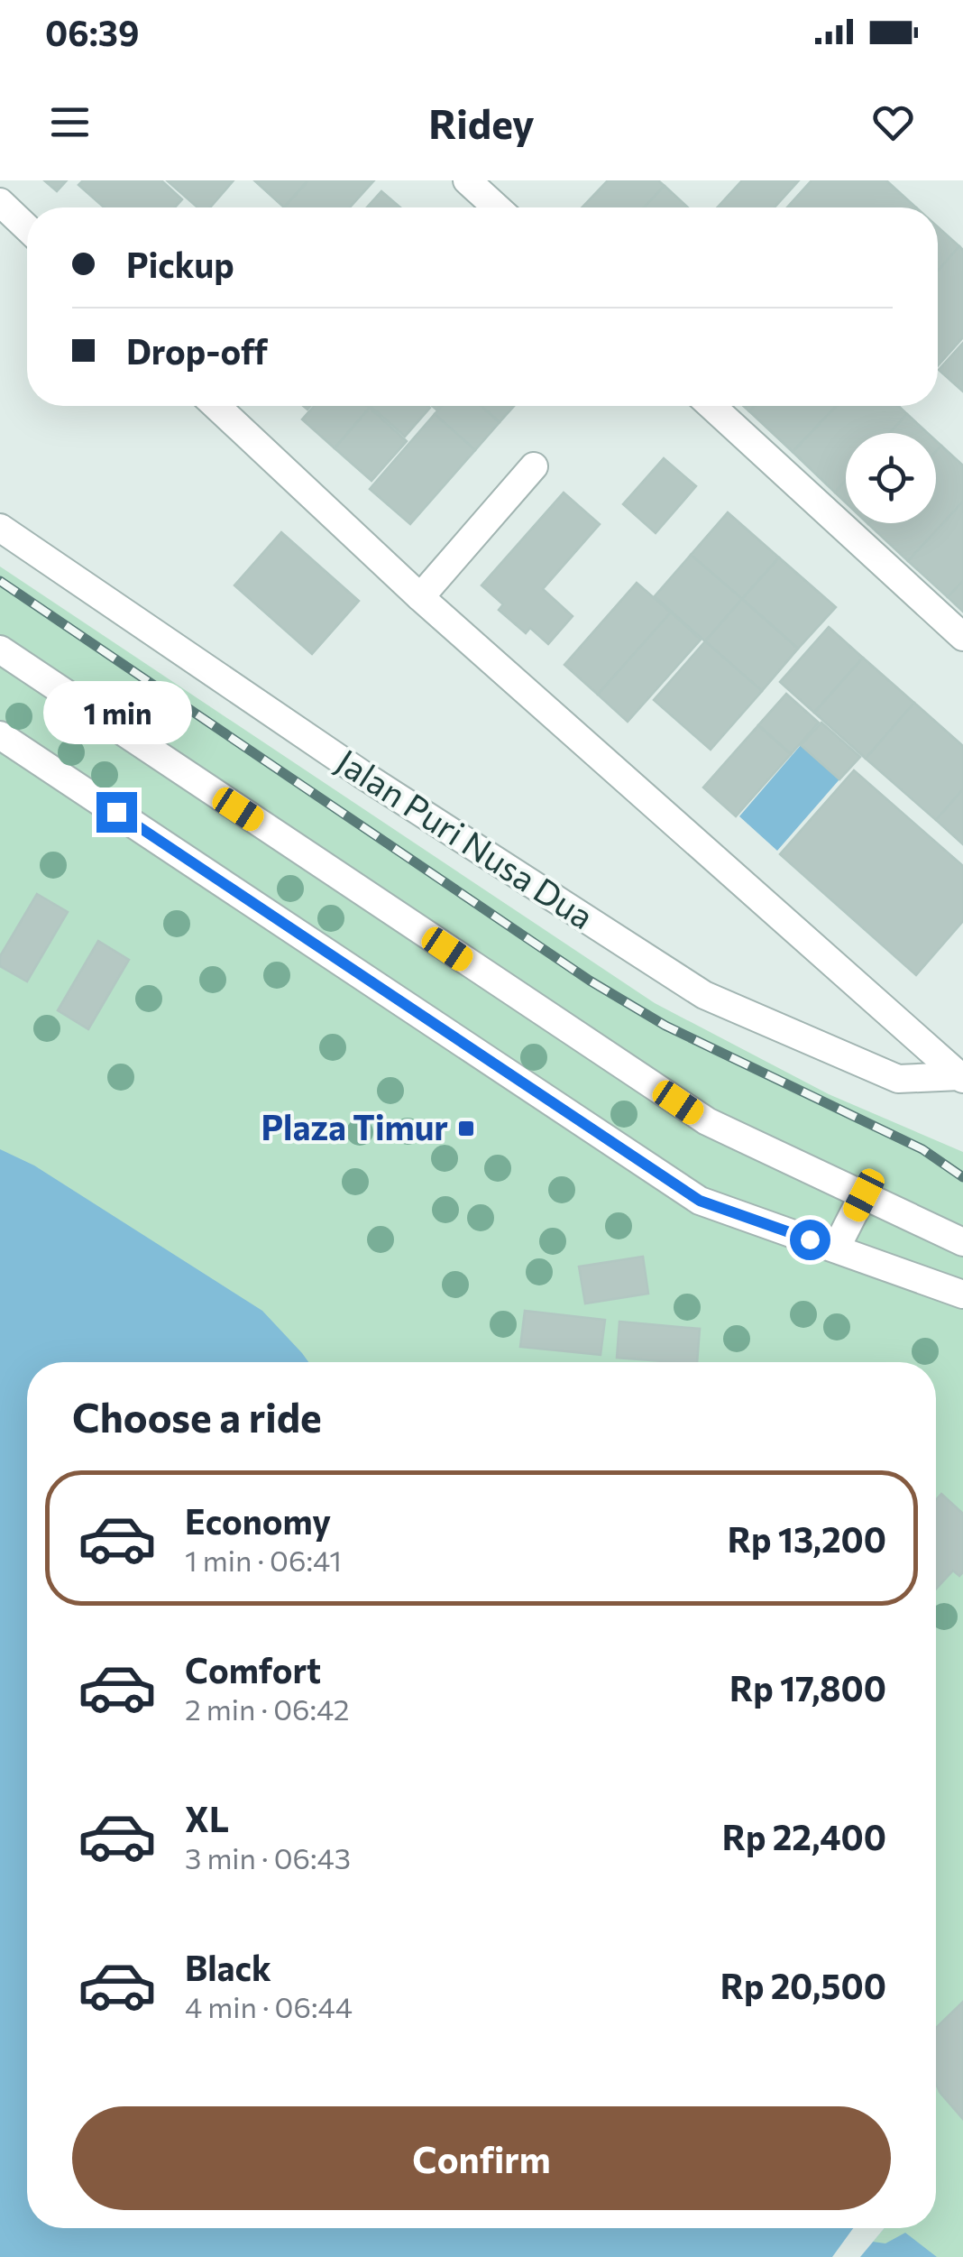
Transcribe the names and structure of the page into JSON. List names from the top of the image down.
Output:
{
  "streets": {
    "street": ["Jalan Puri Nusa Dua"]
  },
  "places": {
    "transit": ["Plaza Timur"]
  },
  "page": {
    "status": "06:39",
    "header": "Ridey",
    "banner": ["Pickup", "Drop-off"],
    "bubble": "1 min",
    "heading": "Choose a ride",
    "list": [
      {
        "name": "Economy",
        "note": "1 min · 06:41",
        "value": "Rp 13,200"
      },
      {
        "name": "Comfort",
        "note": "2 min · 06:42",
        "value": "Rp 17,800"
      },
      {
        "name": "XL",
        "note": "3 min · 06:43",
        "value": "Rp 22,400"
      },
      {
        "name": "Black",
        "note": "4 min · 06:44",
        "value": "Rp 20,500"
      }
    ],
    "buttons": "Confirm"
  }
}
